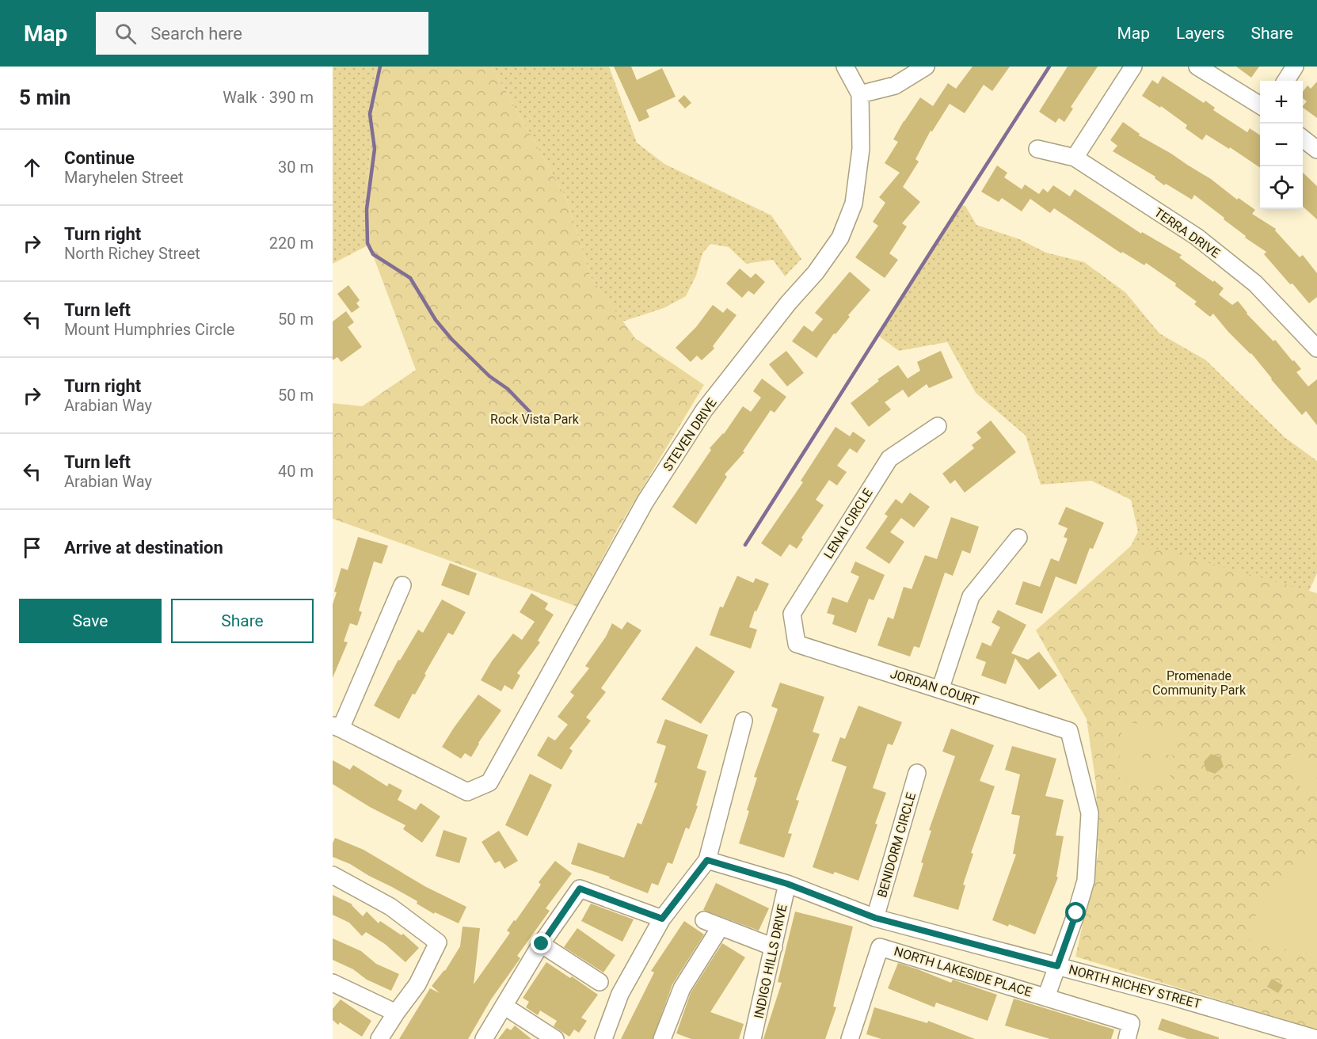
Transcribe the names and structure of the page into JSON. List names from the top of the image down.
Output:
{
  "streets": {
    "street": [
      "TERRA DRIVE",
      "STEVEN DRIVE",
      "LENAI CIRCLE",
      "JORDAN COURT",
      "BENIDORM CIRCLE",
      "INDIGO HILLS DRIVE",
      "NORTH LAKESIDE PLACE",
      "NORTH RICHEY STREET"
    ]
  },
  "crossings": [
    ["LENAI CIRCLE", "JORDAN COURT"],
    ["JORDAN COURT", "NORTH LAKESIDE PLACE"],
    ["BENIDORM CIRCLE", "NORTH RICHEY STREET"],
    ["INDIGO HILLS DRIVE", "NORTH RICHEY STREET"],
    ["NORTH LAKESIDE PLACE", "NORTH RICHEY STREET"]
  ],
  "parks": ["Rock Vista Park", "Promenade Community Park"],
  "page": {
    "header": "Map",
    "search": "Search here",
    "nav": ["Map", "Layers", "Share"],
    "heading": ["5 min", "Walk · 390 m"],
    "map_buttons": ["+", "−"],
    "list": [
      ["Continue", "Maryhelen Street", "30 m"],
      ["Turn right", "North Richey Street", "220 m"],
      ["Turn left", "Mount Humphries Circle", "50 m"],
      ["Turn right", "Arabian Way", "50 m"],
      ["Turn left", "Arabian Way", "40 m"],
      "Arrive at destination"
    ],
    "buttons": ["Save", "Share"]
  }
}
